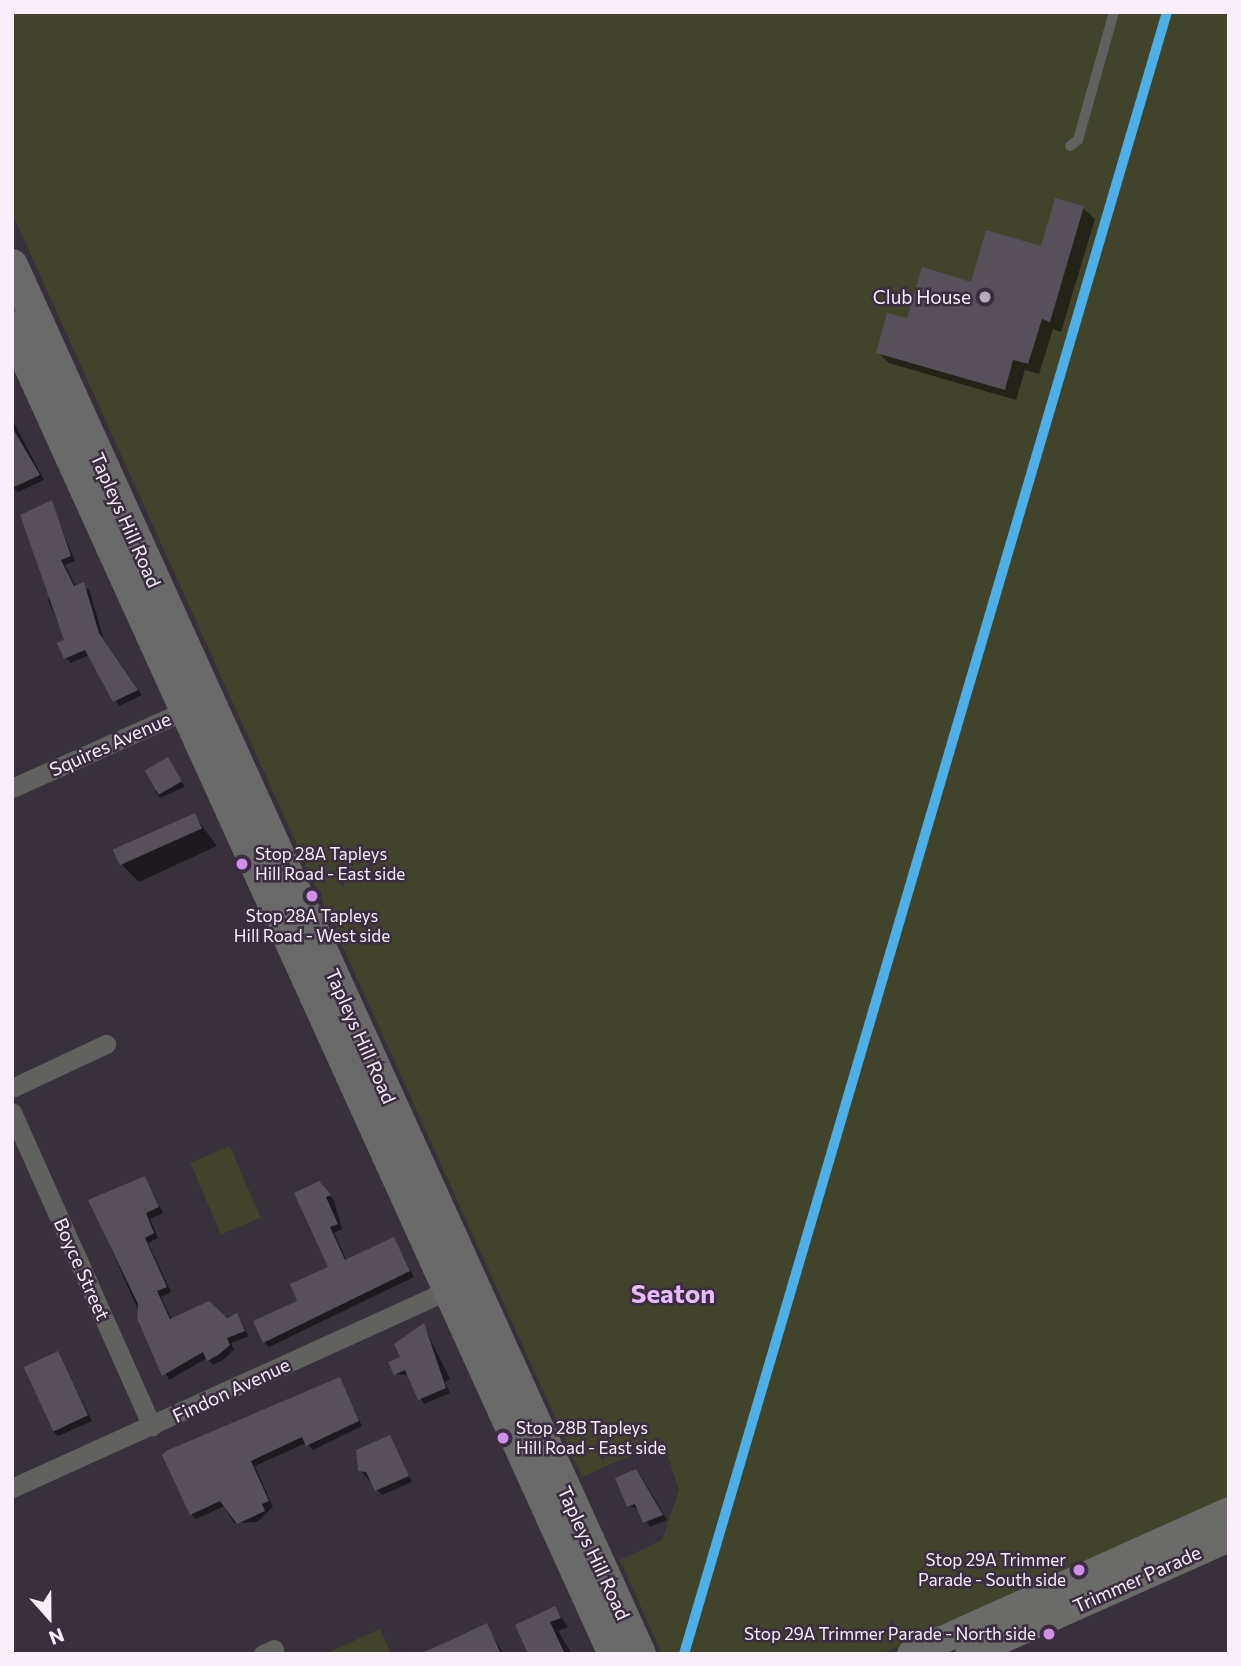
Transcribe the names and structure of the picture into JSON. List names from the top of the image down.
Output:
{
  "streets": {
    "main road": ["Tapleys Hill Road", "Trimmer Parade"],
    "street": ["Squires Avenue", "Boyce Street", "Findon Avenue"]
  },
  "crossings": [
    ["Tapleys Hill Road", "Squires Avenue"],
    ["Tapleys Hill Road", "Findon Avenue"],
    ["Boyce Street", "Findon Avenue"]
  ],
  "districts": ["Seaton"],
  "places": [
    "Club House",
    "Stop 28A Tapleys Hill Road - East side",
    "Stop 28A Tapleys Hill Road - West side",
    "Stop 28B Tapleys Hill Road - East side",
    "Stop 29A Trimmer Parade - South side",
    "Stop 29A Trimmer Parade - North side"
  ],
  "north": "bottom"
}
